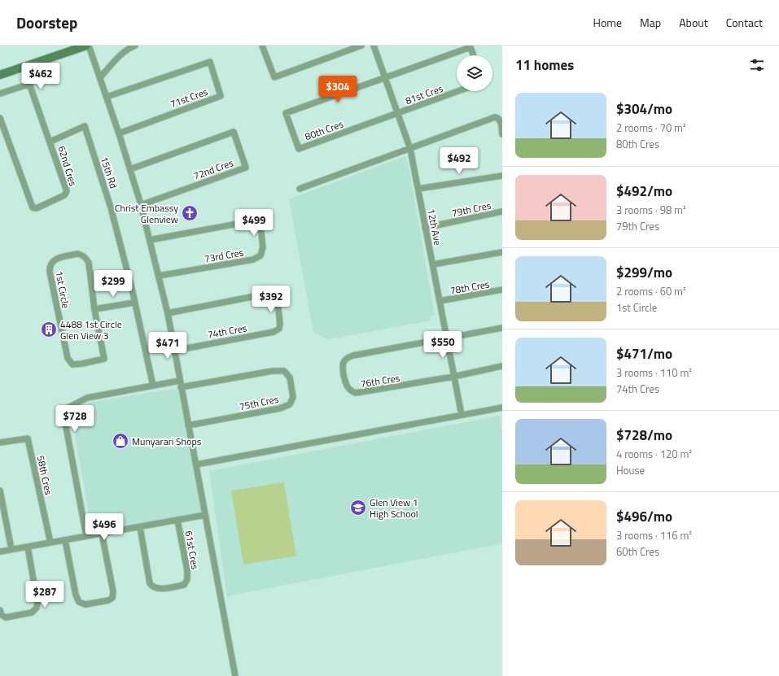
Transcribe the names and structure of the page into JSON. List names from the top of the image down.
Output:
{
  "streets": {
    "street": [
      "81st Cres",
      "71st Cres",
      "80th Cres",
      "62nd Cres",
      "72nd Cres",
      "15th Rd",
      "79th Cres",
      "12th Ave",
      "73rd Cres",
      "78th Cres",
      "1st Circle",
      "74th Cres",
      "76th Cres",
      "75th Cres",
      "58th Cres",
      "61st Cres"
    ]
  },
  "crossings": [
    ["81st Cres", "80th Cres"],
    ["81st Cres", "12th Ave"],
    ["80th Cres", "12th Ave"],
    ["62nd Cres", "15th Rd"],
    ["79th Cres", "12th Ave"],
    ["12th Ave", "78th Cres"],
    ["12th Ave", "76th Cres"]
  ],
  "places": {
    "church": ["Christ Embassy Glenview"],
    "building": ["4488 1st Circle Glen View 3"],
    "shop": ["Munyarari Shops"],
    "school or university": ["Glen View 1 High School"]
  },
  "page": {
    "header": "Doorstep",
    "nav": [
      "Home",
      "Map",
      "About",
      "Contact"
    ],
    "heading": "11 homes",
    "price": [
      "$462",
      "$304",
      "$492",
      "$499",
      "$299",
      "$392",
      "$550",
      "$471",
      "$728",
      "$496",
      "$287"
    ],
    "list": [
      {
        "name": "$304/mo",
        "note": "2 rooms · 70 m² · 80th Cres"
      },
      {
        "name": "$492/mo",
        "note": "3 rooms · 98 m² · 79th Cres"
      },
      {
        "name": "$299/mo",
        "note": "2 rooms · 60 m² · 1st Circle"
      },
      {
        "name": "$471/mo",
        "note": "3 rooms · 110 m² · 74th Cres"
      },
      {
        "name": "$728/mo",
        "note": "4 rooms · 120 m² · House"
      },
      {
        "name": "$496/mo",
        "note": "3 rooms · 116 m² · 60th Cres"
      }
    ]
  }
}
